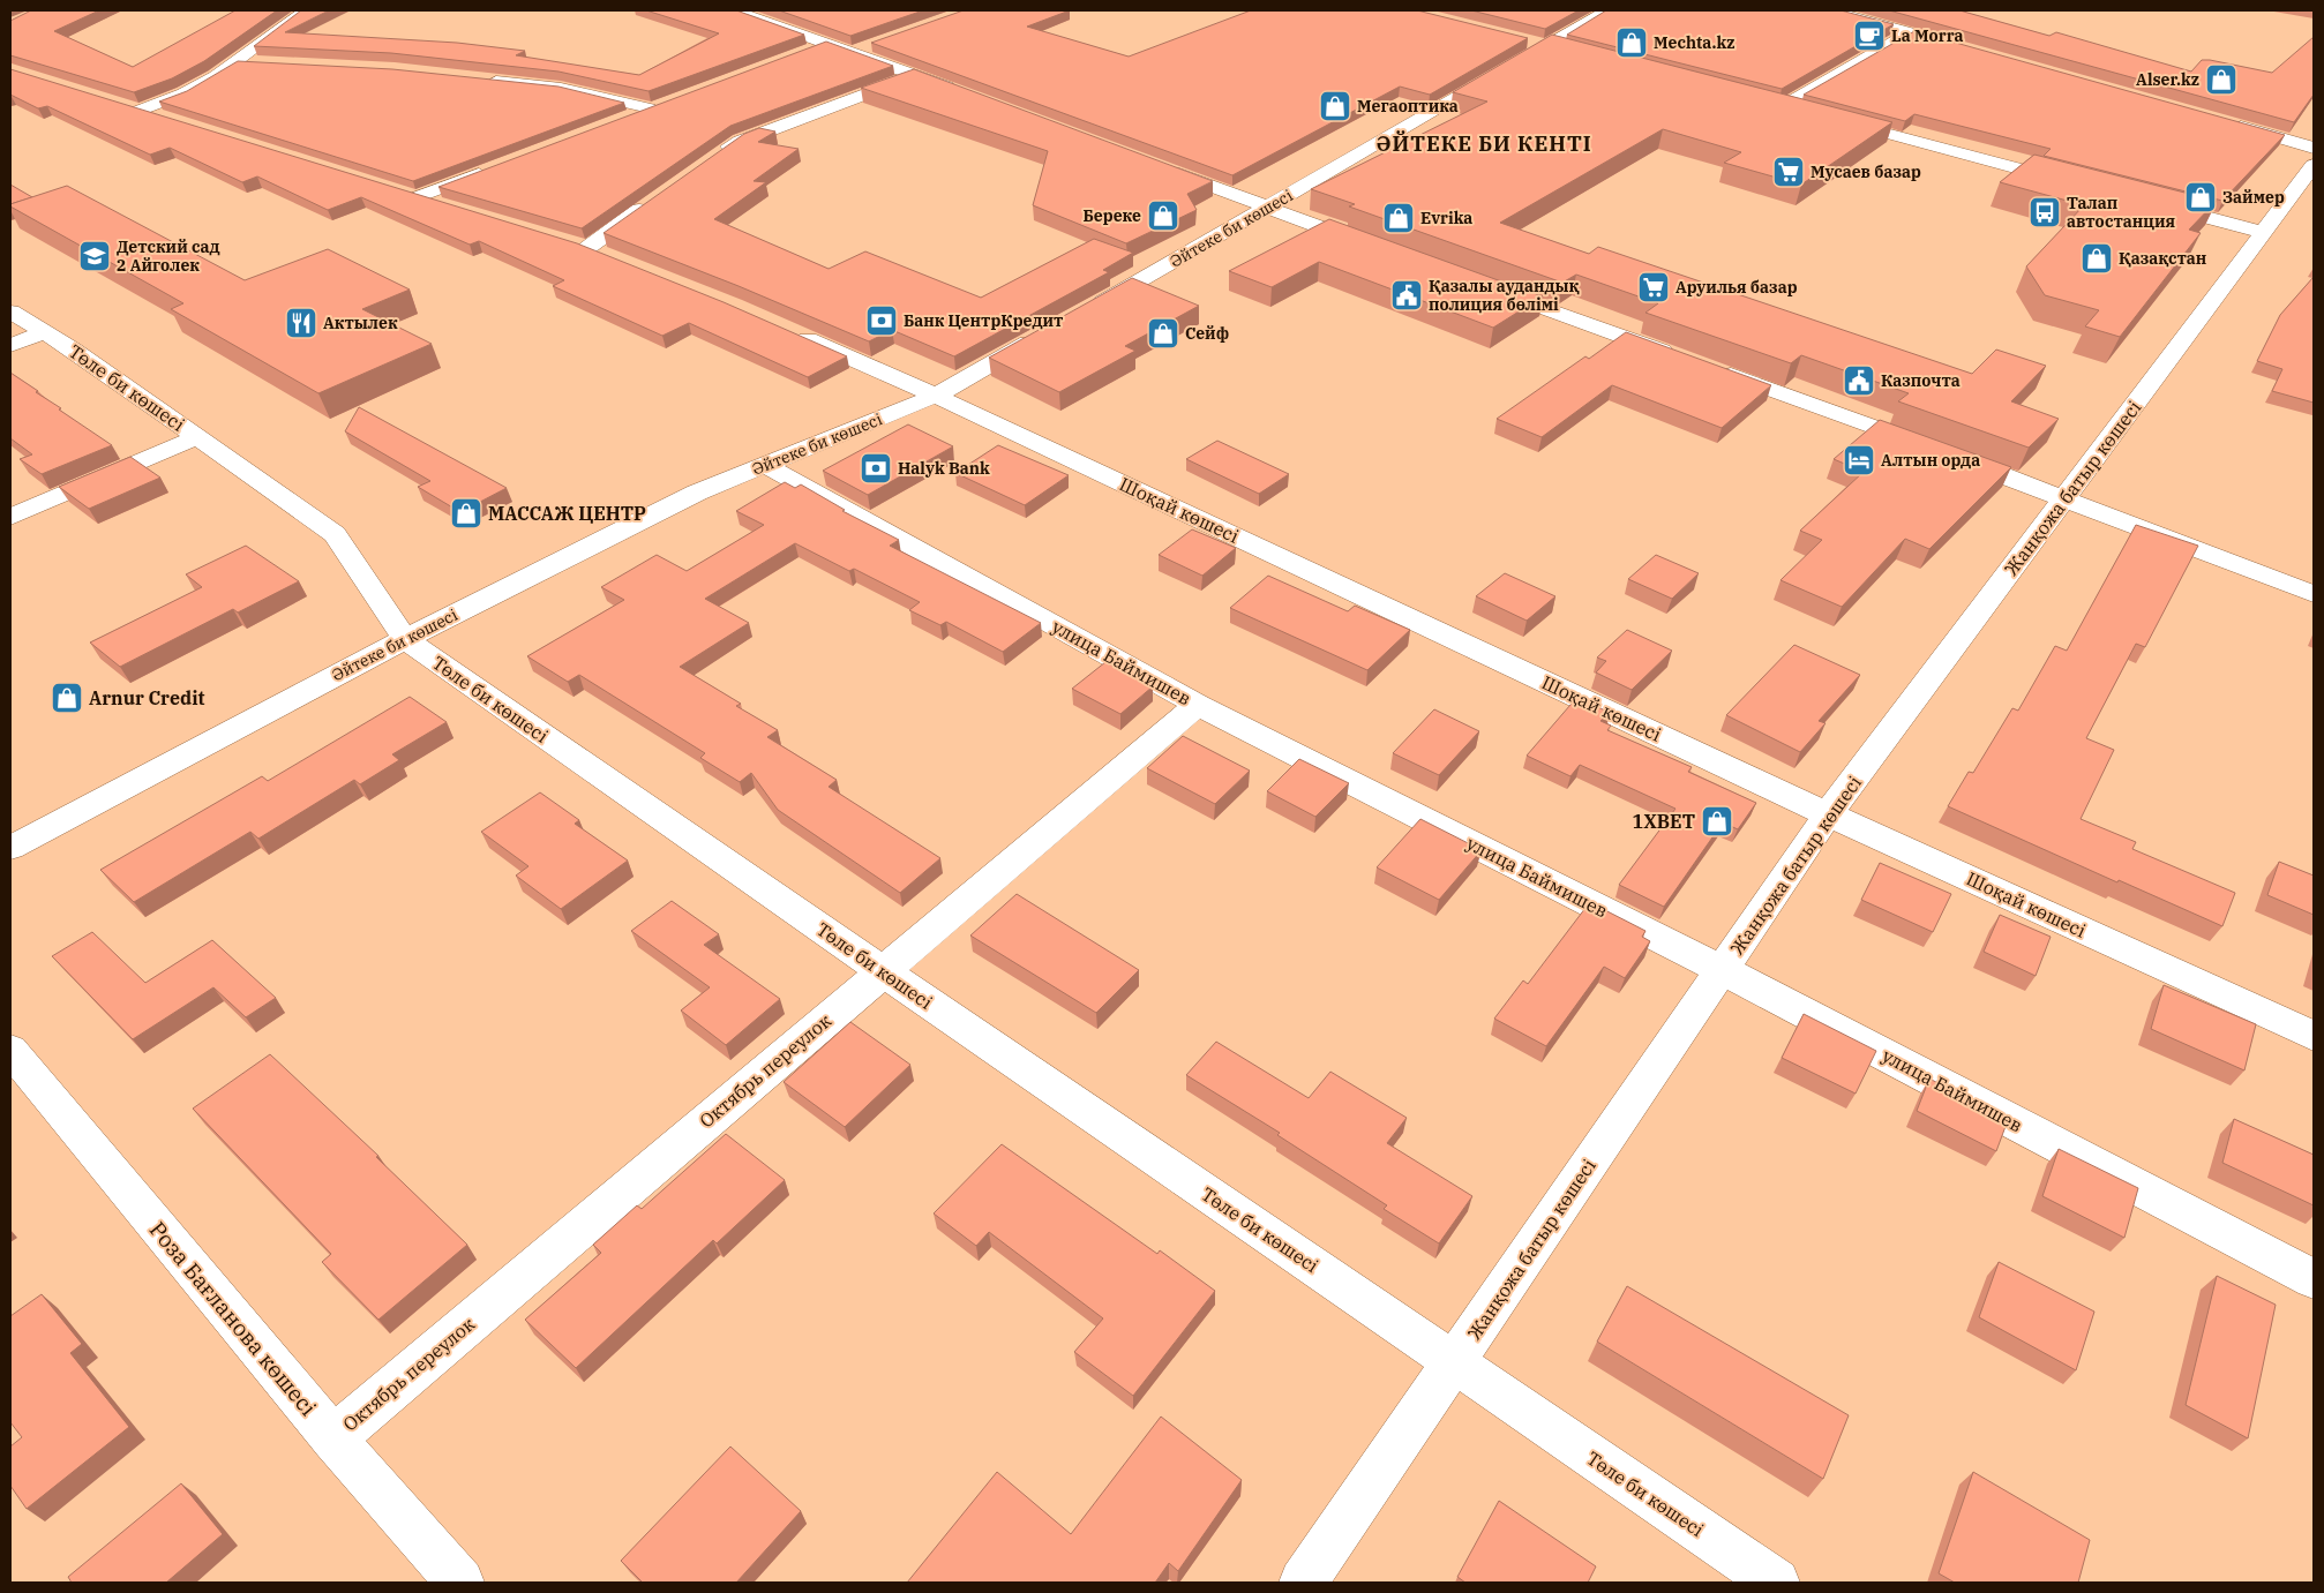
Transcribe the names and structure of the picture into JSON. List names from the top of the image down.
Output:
{
  "streets": {
    "street": [
      "Әйтеке би көшесі",
      "Төле би көшесі",
      "Жанқожа батыр көшесі",
      "Шоқай көшесі",
      "улица Баймишев",
      "Октябрь переулок",
      "Роза Бағланова көшесі"
    ]
  },
  "crossings": [
    ["Әйтеке би көшесі", "Төле би көшесі"],
    ["Әйтеке би көшесі", "Шоқай көшесі"],
    ["Әйтеке би көшесі", "улица Баймишев"],
    ["Төле би көшесі", "Жанқожа батыр көшесі"],
    ["Төле би көшесі", "Октябрь переулок"],
    ["Жанқожа батыр көшесі", "Шоқай көшесі"],
    ["Жанқожа батыр көшесі", "улица Баймишев"],
    ["улица Баймишев", "Октябрь переулок"],
    ["Октябрь переулок", "Роза Бағланова көшесі"]
  ],
  "districts": ["ӘЙТЕКЕ БИ КЕНТІ"],
  "places": {
    "cafe": ["La Morra"],
    "shop": [
      "Mechta.kz",
      "Alser.kz",
      "Мегаоптика",
      "Займер",
      "Береке",
      "Evrika",
      "Қазақстан",
      "Сейф",
      "МАССАЖ ЦЕНТР",
      "Arnur Credit",
      "1XBET"
    ],
    "supermarket": ["Мусаев базар", "Аруилья базар"],
    "bus stop": ["Талап автостанция"],
    "school or university": ["Детский сад 2 Айголек"],
    "public building": ["Қазалы аудандық полиция бөлімі", "Казпочта"],
    "bank": ["Банк ЦентрКредит", "Halyk Bank"],
    "restaurant": ["Актылек"],
    "hotel": ["Алтын орда"]
  }
}
